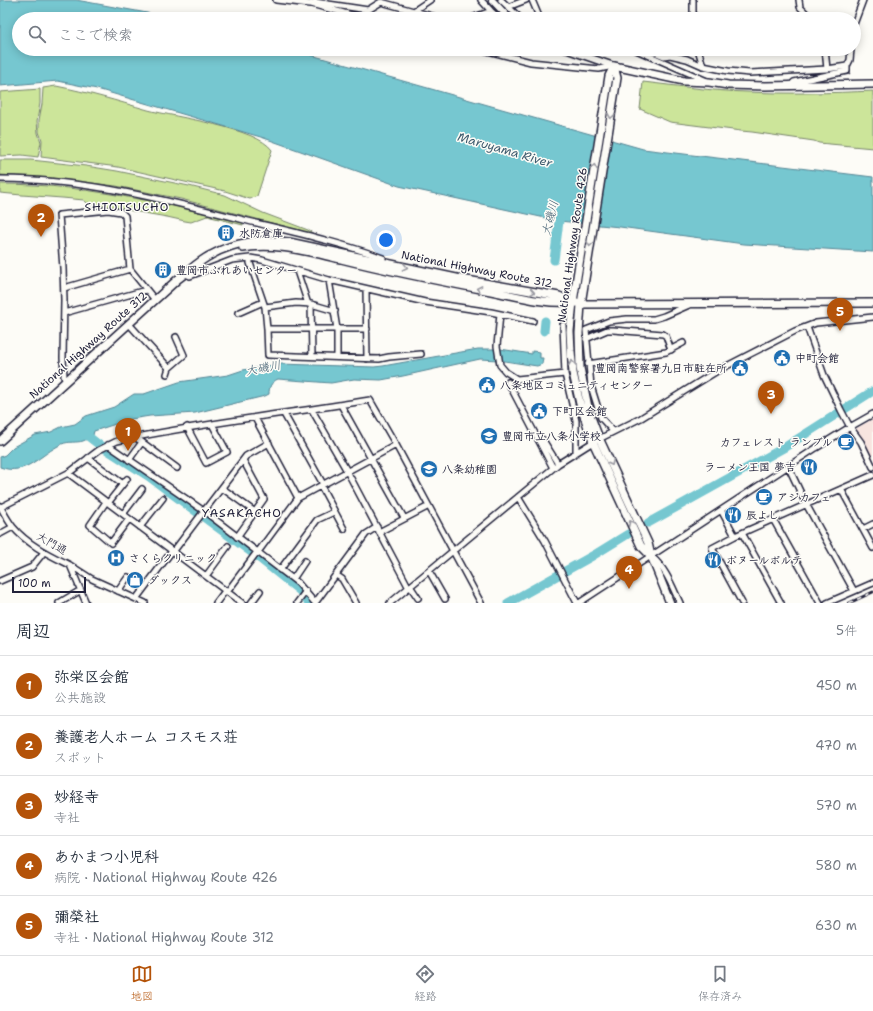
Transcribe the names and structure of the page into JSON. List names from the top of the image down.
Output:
{
  "streets": {
    "highway": ["National Highway Route 426", "National Highway Route 312"],
    "street": ["大門通"]
  },
  "crossings": [
    ["National Highway Route 426", "National Highway Route 312"]
  ],
  "districts": ["SHIOTSUCHO", "YASAKACHO"],
  "water": ["Maruyama River", "大磯川"],
  "places": {
    "building": ["水防倉庫", "豊岡市ふれあいセンター"],
    "public building": [
      "中町会館",
      "豊岡南警察署九日市駐在所",
      "八条地区コミュニティセンター",
      "下町区会館"
    ],
    "school or university": ["豊岡市立八条小学校", "八条幼稚園"],
    "cafe": ["カフェレスト ランブル", "アジカフェ"],
    "restaurant": ["ラーメン王国 夢吉", "辰よし", "ボヌールポルテ"],
    "hospital": ["さくらクリニック"],
    "shop": ["ダックス"]
  },
  "scale_bar": "100 m",
  "page": {
    "search": "ここで検索",
    "pins": [
      "2",
      "5",
      "3",
      "1",
      "4"
    ],
    "scale": "100 m",
    "heading": ["周辺", "5件"],
    "list": [
      {
        "mark": "1",
        "name": "弥栄区会館",
        "note": "公共施設",
        "value": "450 m"
      },
      {
        "mark": "2",
        "name": "養護老人ホーム コスモス荘",
        "note": "スポット",
        "value": "470 m"
      },
      {
        "mark": "3",
        "name": "妙経寺",
        "note": "寺社",
        "value": "570 m"
      },
      {
        "mark": "4",
        "name": "あかまつ小児科",
        "note": "病院 · National Highway Route 426",
        "value": "580 m"
      },
      {
        "mark": "5",
        "name": "彌榮社",
        "note": "寺社 · National Highway Route 312",
        "value": "630 m"
      }
    ],
    "nav": ["地図", "経路", "保存済み"]
  }
}
